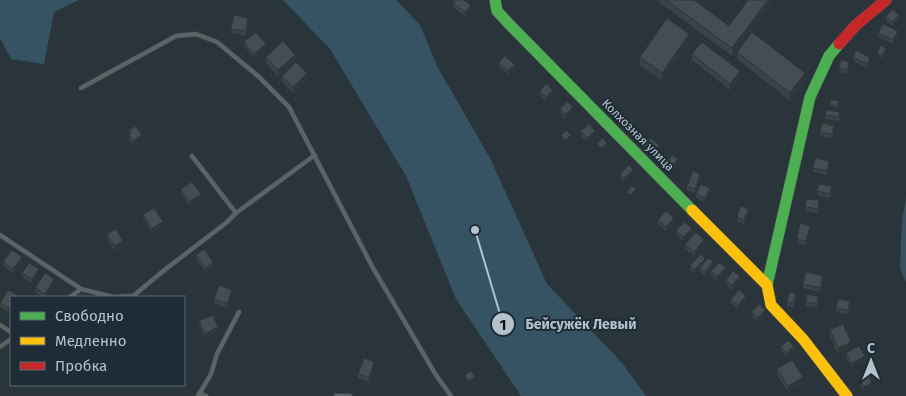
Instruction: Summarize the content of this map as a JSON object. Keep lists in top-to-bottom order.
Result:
{
  "streets": {
    "street": ["Колхозная улица"]
  },
  "places": ["Бейсужёк Левый"],
  "legend": ["Свободно", "Медленно", "Пробка"],
  "north": "top"
}
